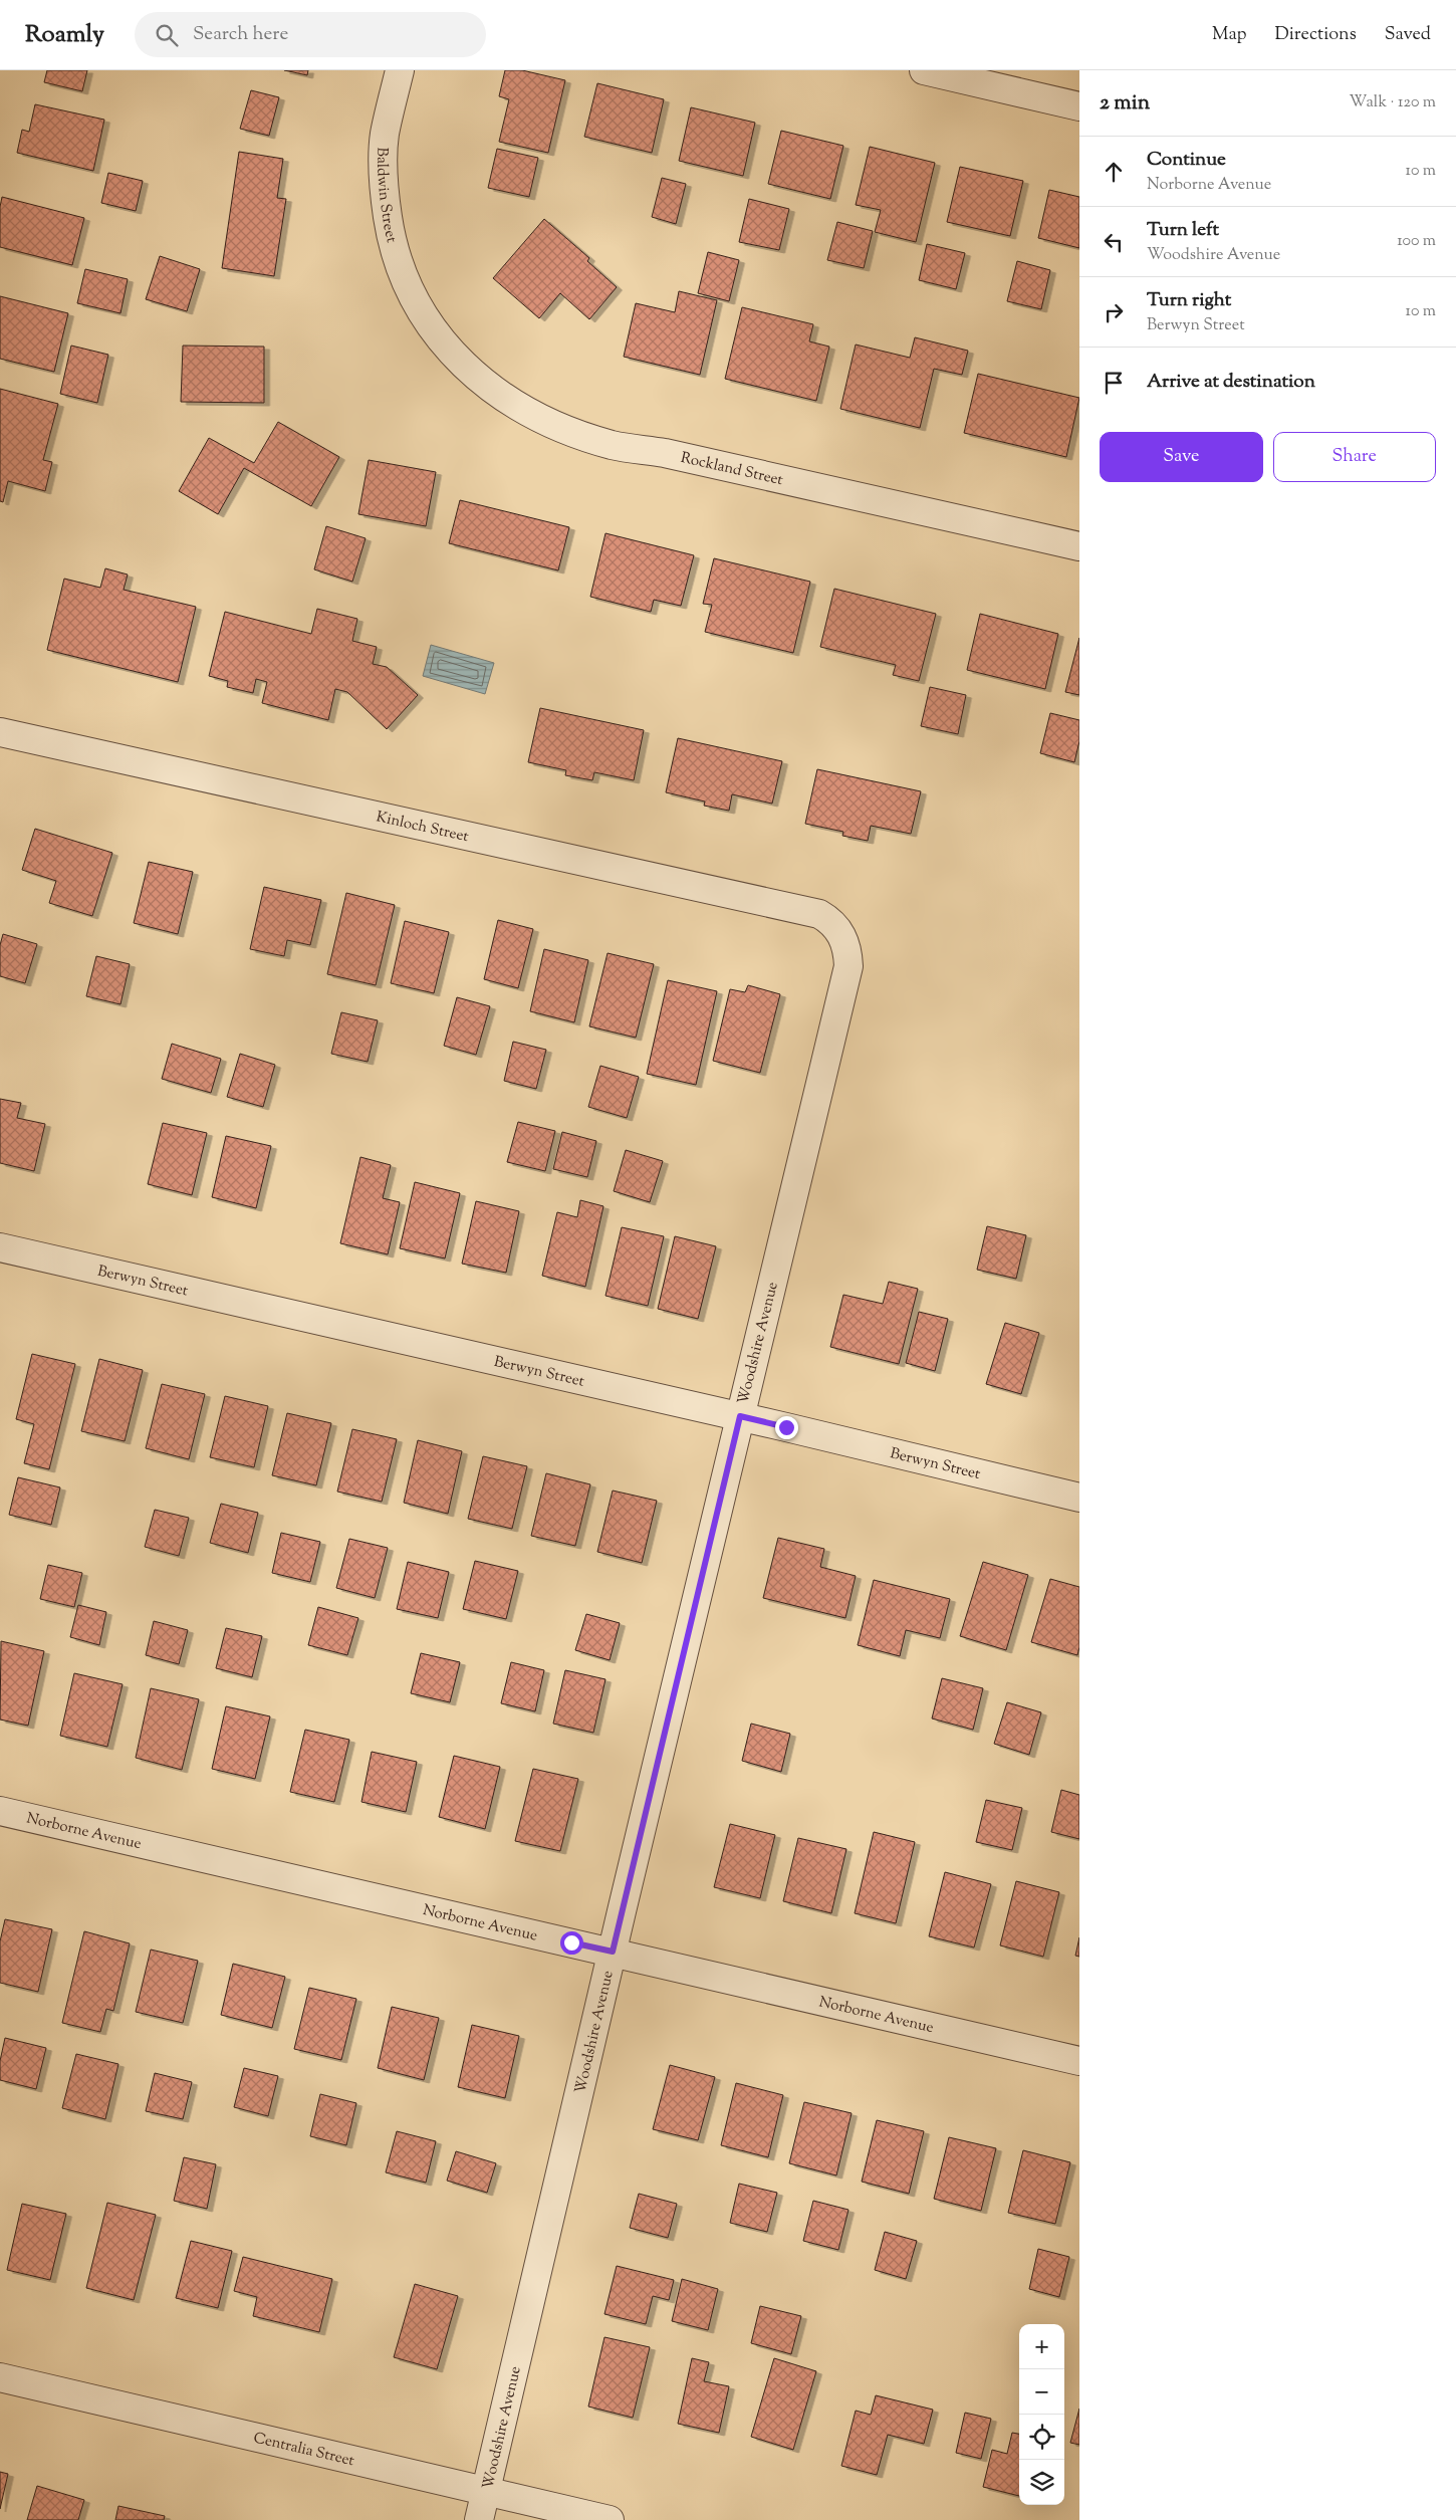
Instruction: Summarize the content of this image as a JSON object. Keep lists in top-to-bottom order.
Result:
{
  "streets": {
    "street": [
      "Baldwin Street",
      "Rockland Street",
      "Kinloch Street",
      "Berwyn Street",
      "Woodshire Avenue",
      "Norborne Avenue",
      "Centralia Street"
    ]
  },
  "crossings": [
    ["Baldwin Street", "Rockland Street"],
    ["Kinloch Street", "Woodshire Avenue"],
    ["Berwyn Street", "Woodshire Avenue"],
    ["Woodshire Avenue", "Norborne Avenue"],
    ["Woodshire Avenue", "Centralia Street"]
  ],
  "page": {
    "header": "Roamly",
    "search": "Search here",
    "nav": ["Map", "Directions", "Saved"],
    "heading": ["2 min", "Walk · 120 m"],
    "list": [
      ["Continue", "Norborne Avenue", "10 m"],
      ["Turn left", "Woodshire Avenue", "100 m"],
      ["Turn right", "Berwyn Street", "10 m"],
      "Arrive at destination"
    ],
    "buttons": ["Save", "Share"],
    "map_buttons": ["+", "−"]
  }
}
